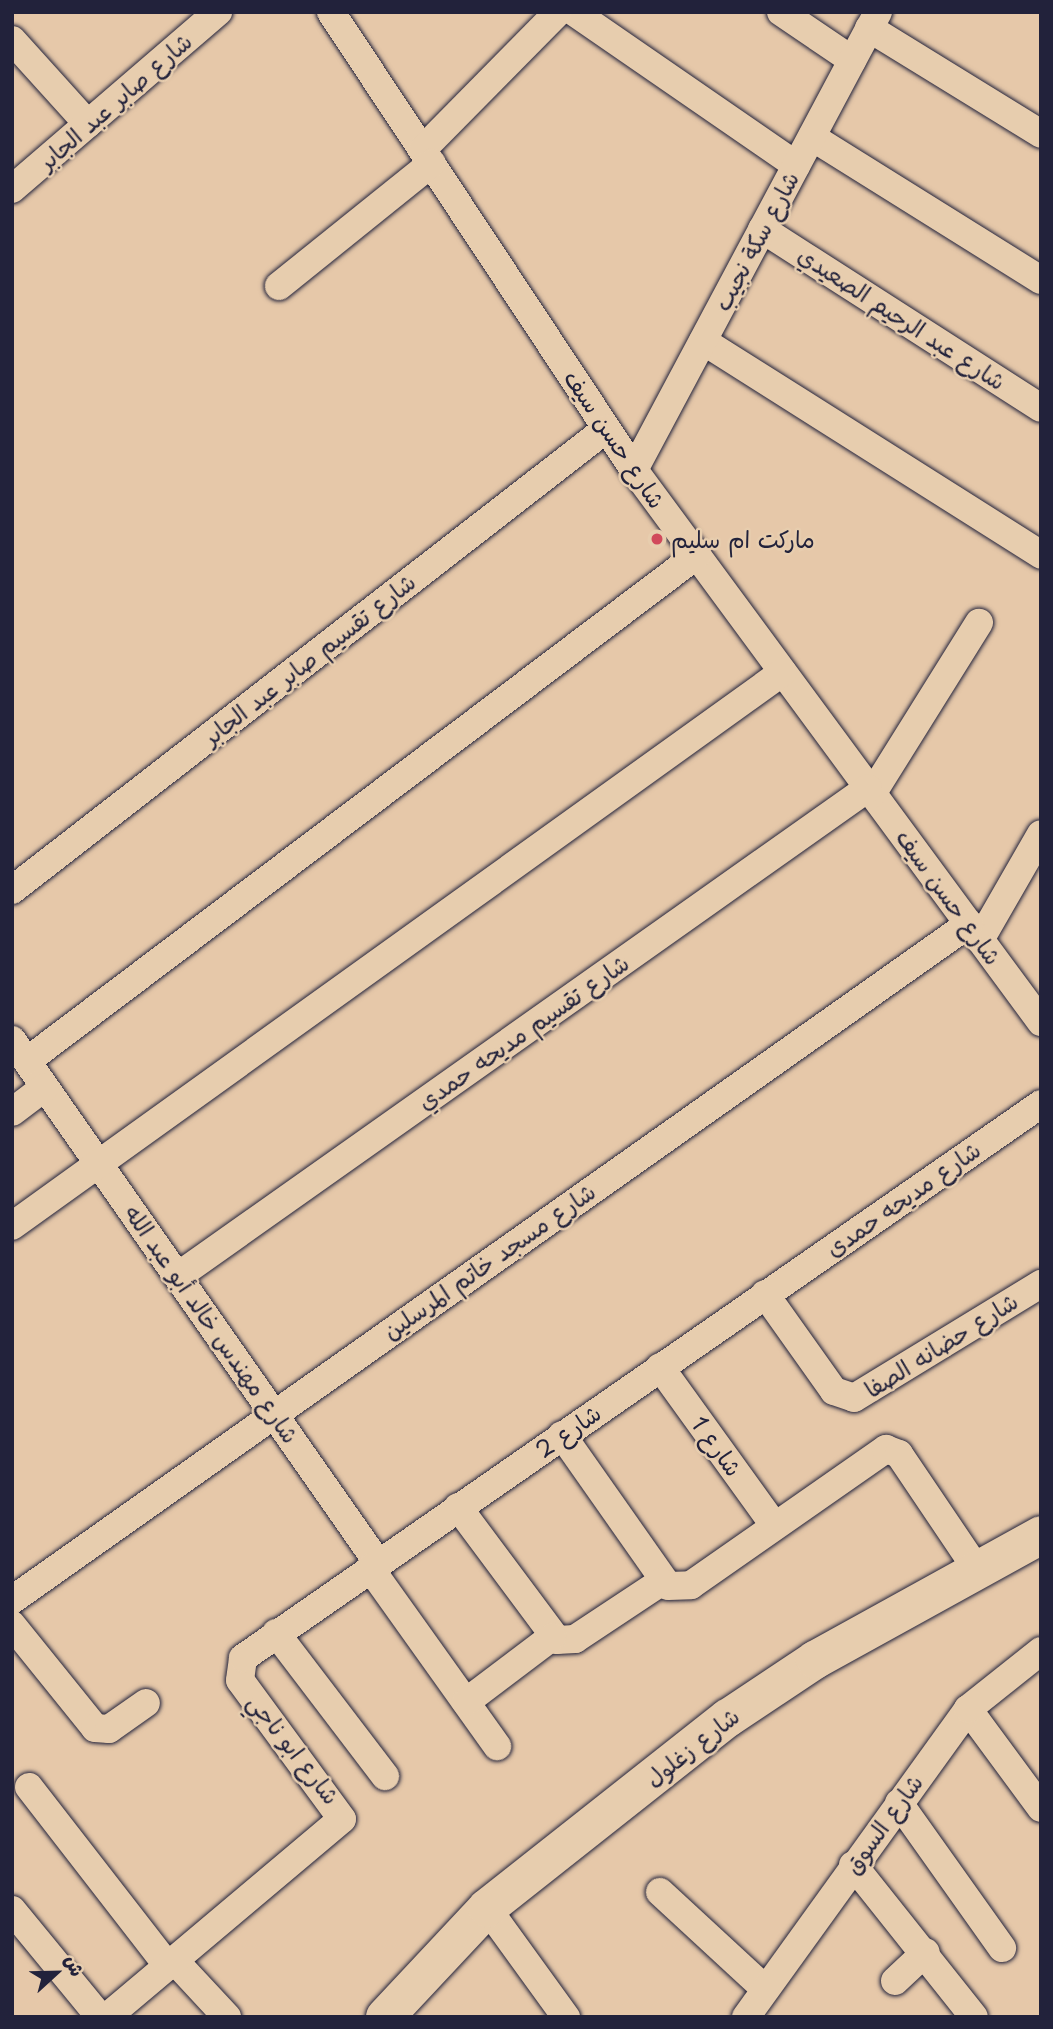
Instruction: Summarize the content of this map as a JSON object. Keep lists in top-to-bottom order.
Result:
{
  "streets": {
    "street": [
      "شارع صابر عبد الجابر",
      "شارع سكة نجيب",
      "شارع عبد الرحيم الصعيدي",
      "شارع حسن سيف",
      "شارع تقسيم صابر عبد الجابر",
      "شارع تقسيم مديحه حمدي",
      "شارع مديحه حمدى",
      "شارع مسجد خاتم المرسلين",
      "شارع مهندس خالد أبو عبد الله",
      "شارع حضانه الصفا",
      "شارع 2",
      "شارع 1",
      "شارع زغلول",
      "شارع ابو ناجي",
      "شارع السوق"
    ]
  },
  "crossings": [
    ["شارع سكة نجيب", "شارع عبد الرحيم الصعيدي"],
    ["شارع سكة نجيب", "شارع حسن سيف"],
    ["شارع حسن سيف", "شارع تقسيم صابر عبد الجابر"],
    ["شارع حسن سيف", "شارع تقسيم مديحه حمدي"],
    ["شارع حسن سيف", "شارع مسجد خاتم المرسلين"],
    ["شارع تقسيم مديحه حمدي", "شارع مهندس خالد أبو عبد الله"],
    ["شارع مديحه حمدى", "شارع حضانه الصفا"],
    ["شارع مديحه حمدى", "شارع 2"],
    ["شارع مسجد خاتم المرسلين", "شارع مهندس خالد أبو عبد الله"],
    ["شارع مهندس خالد أبو عبد الله", "شارع 2"],
    ["شارع مهندس خالد أبو عبد الله", "شارع ابو ناجي"],
    ["شارع حضانه الصفا", "شارع 2"],
    ["شارع 2", "شارع 1"],
    ["شارع 2", "شارع ابو ناجي"]
  ],
  "places": ["ماركت ام سليم"],
  "north": "right"
}
